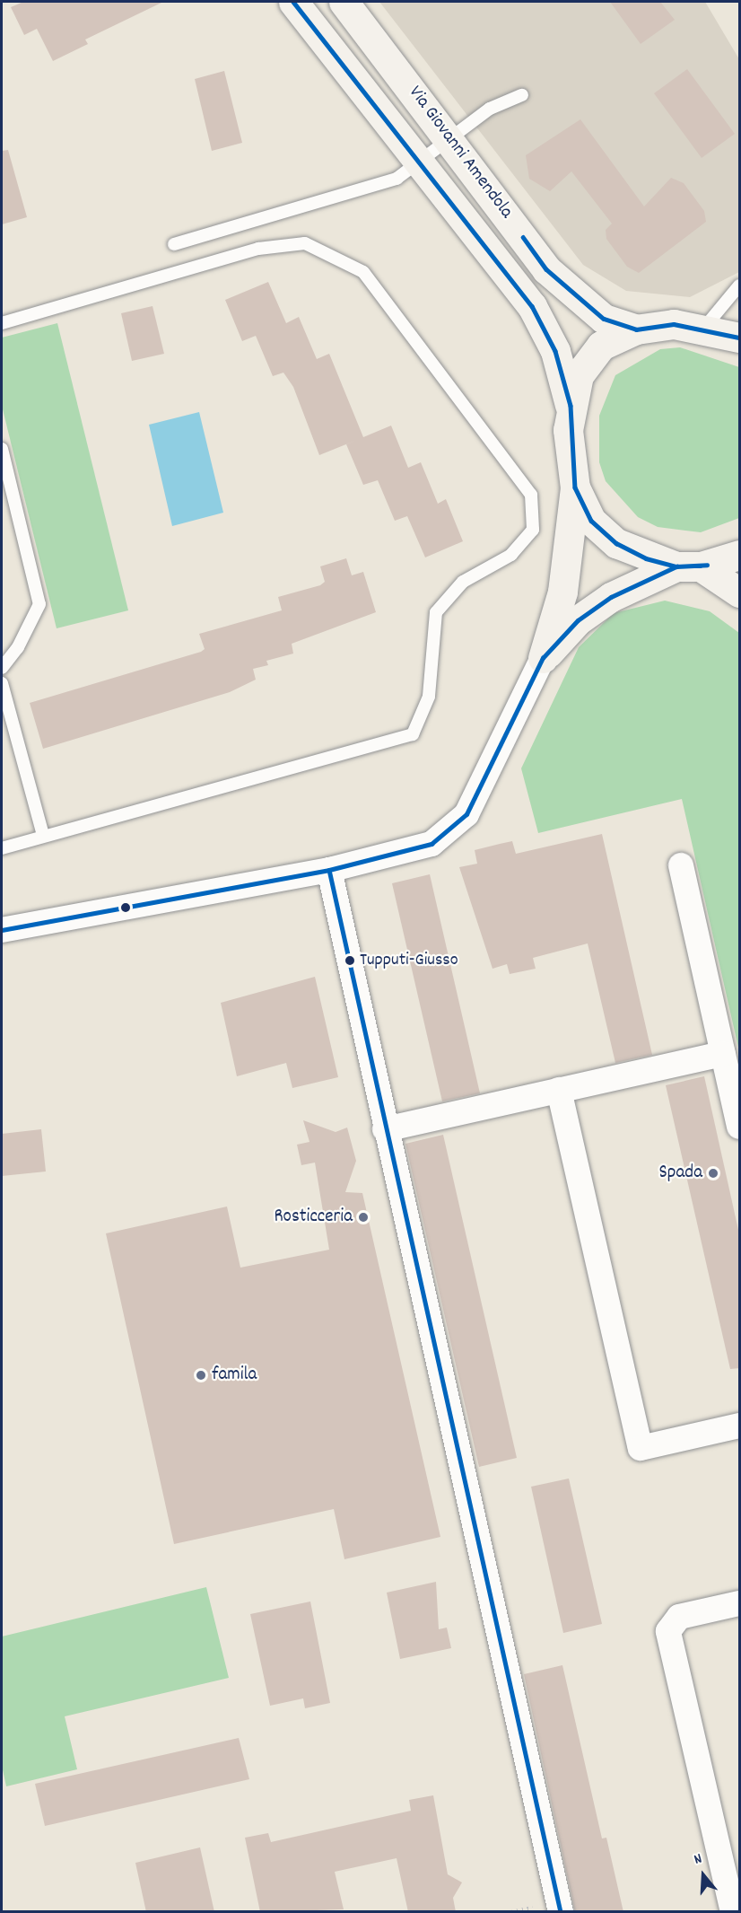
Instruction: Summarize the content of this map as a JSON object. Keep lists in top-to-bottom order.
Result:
{
  "streets": {
    "main road": ["Via Giovanni Amendola"]
  },
  "places": [
    "Tupputi-Giusso",
    "Spada",
    "Rosticceria",
    "famila"
  ],
  "north": "top"
}
